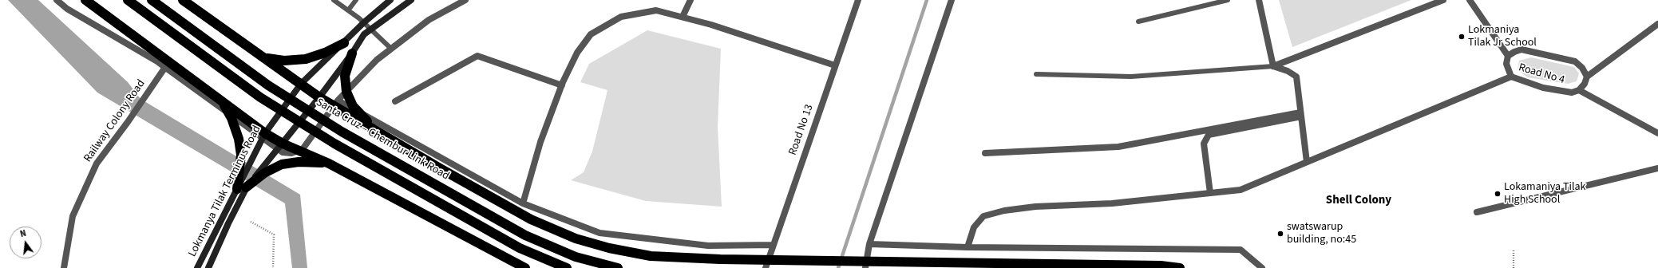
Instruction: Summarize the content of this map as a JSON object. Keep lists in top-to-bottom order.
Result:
{
  "streets": {
    "highway": ["Santa Cruz – Chembur Link Road"],
    "main road": ["Lokmanya Tilak Terminus Road"],
    "street": ["Road No 4", "Railway Colony Road", "Road No 13"]
  },
  "districts": ["Shell Colony"],
  "places": ["Lokmaniya Tilak Jr School", "Lokamaniya Tilak High School", "swatswarup building, no:45"],
  "north": "top"
}
